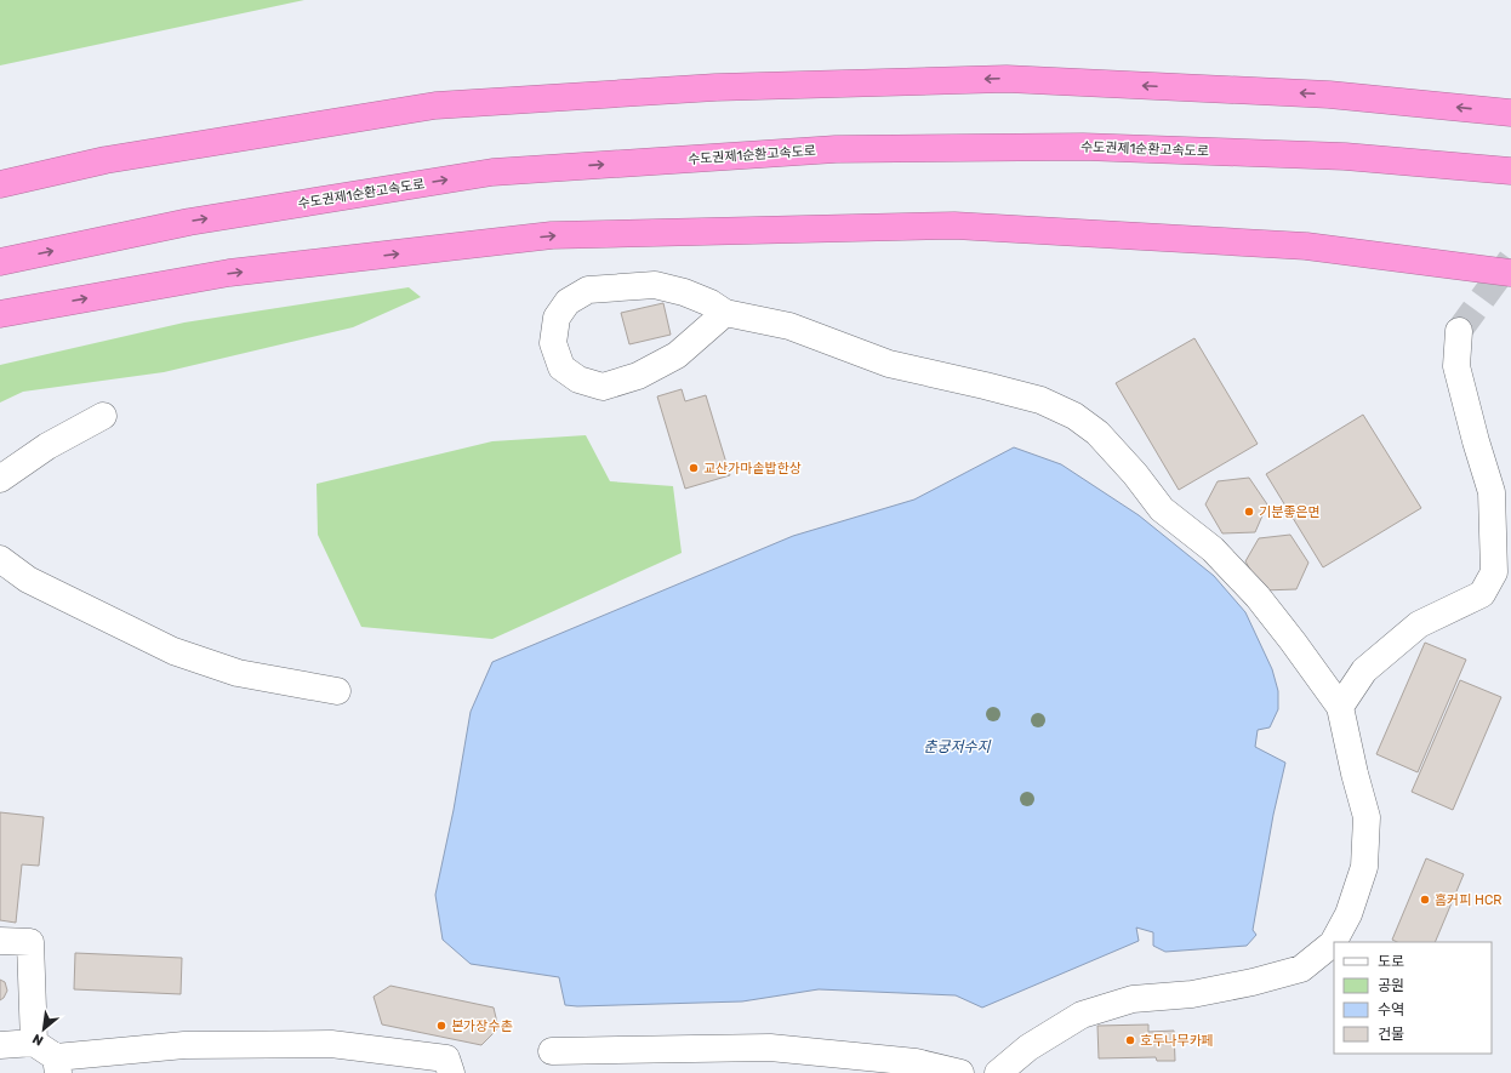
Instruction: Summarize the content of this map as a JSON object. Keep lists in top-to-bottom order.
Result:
{
  "streets": {
    "highway": ["수도권제1순환고속도로"]
  },
  "water": ["춘궁저수지"],
  "places": [
    "교산가마솥밥한상",
    "기분좋은면",
    "흠커피 HCR",
    "본가장수촌",
    "호두나무카페"
  ],
  "legend": [
    "도로",
    "공원",
    "수역",
    "건물"
  ],
  "north": "bottom left"
}
